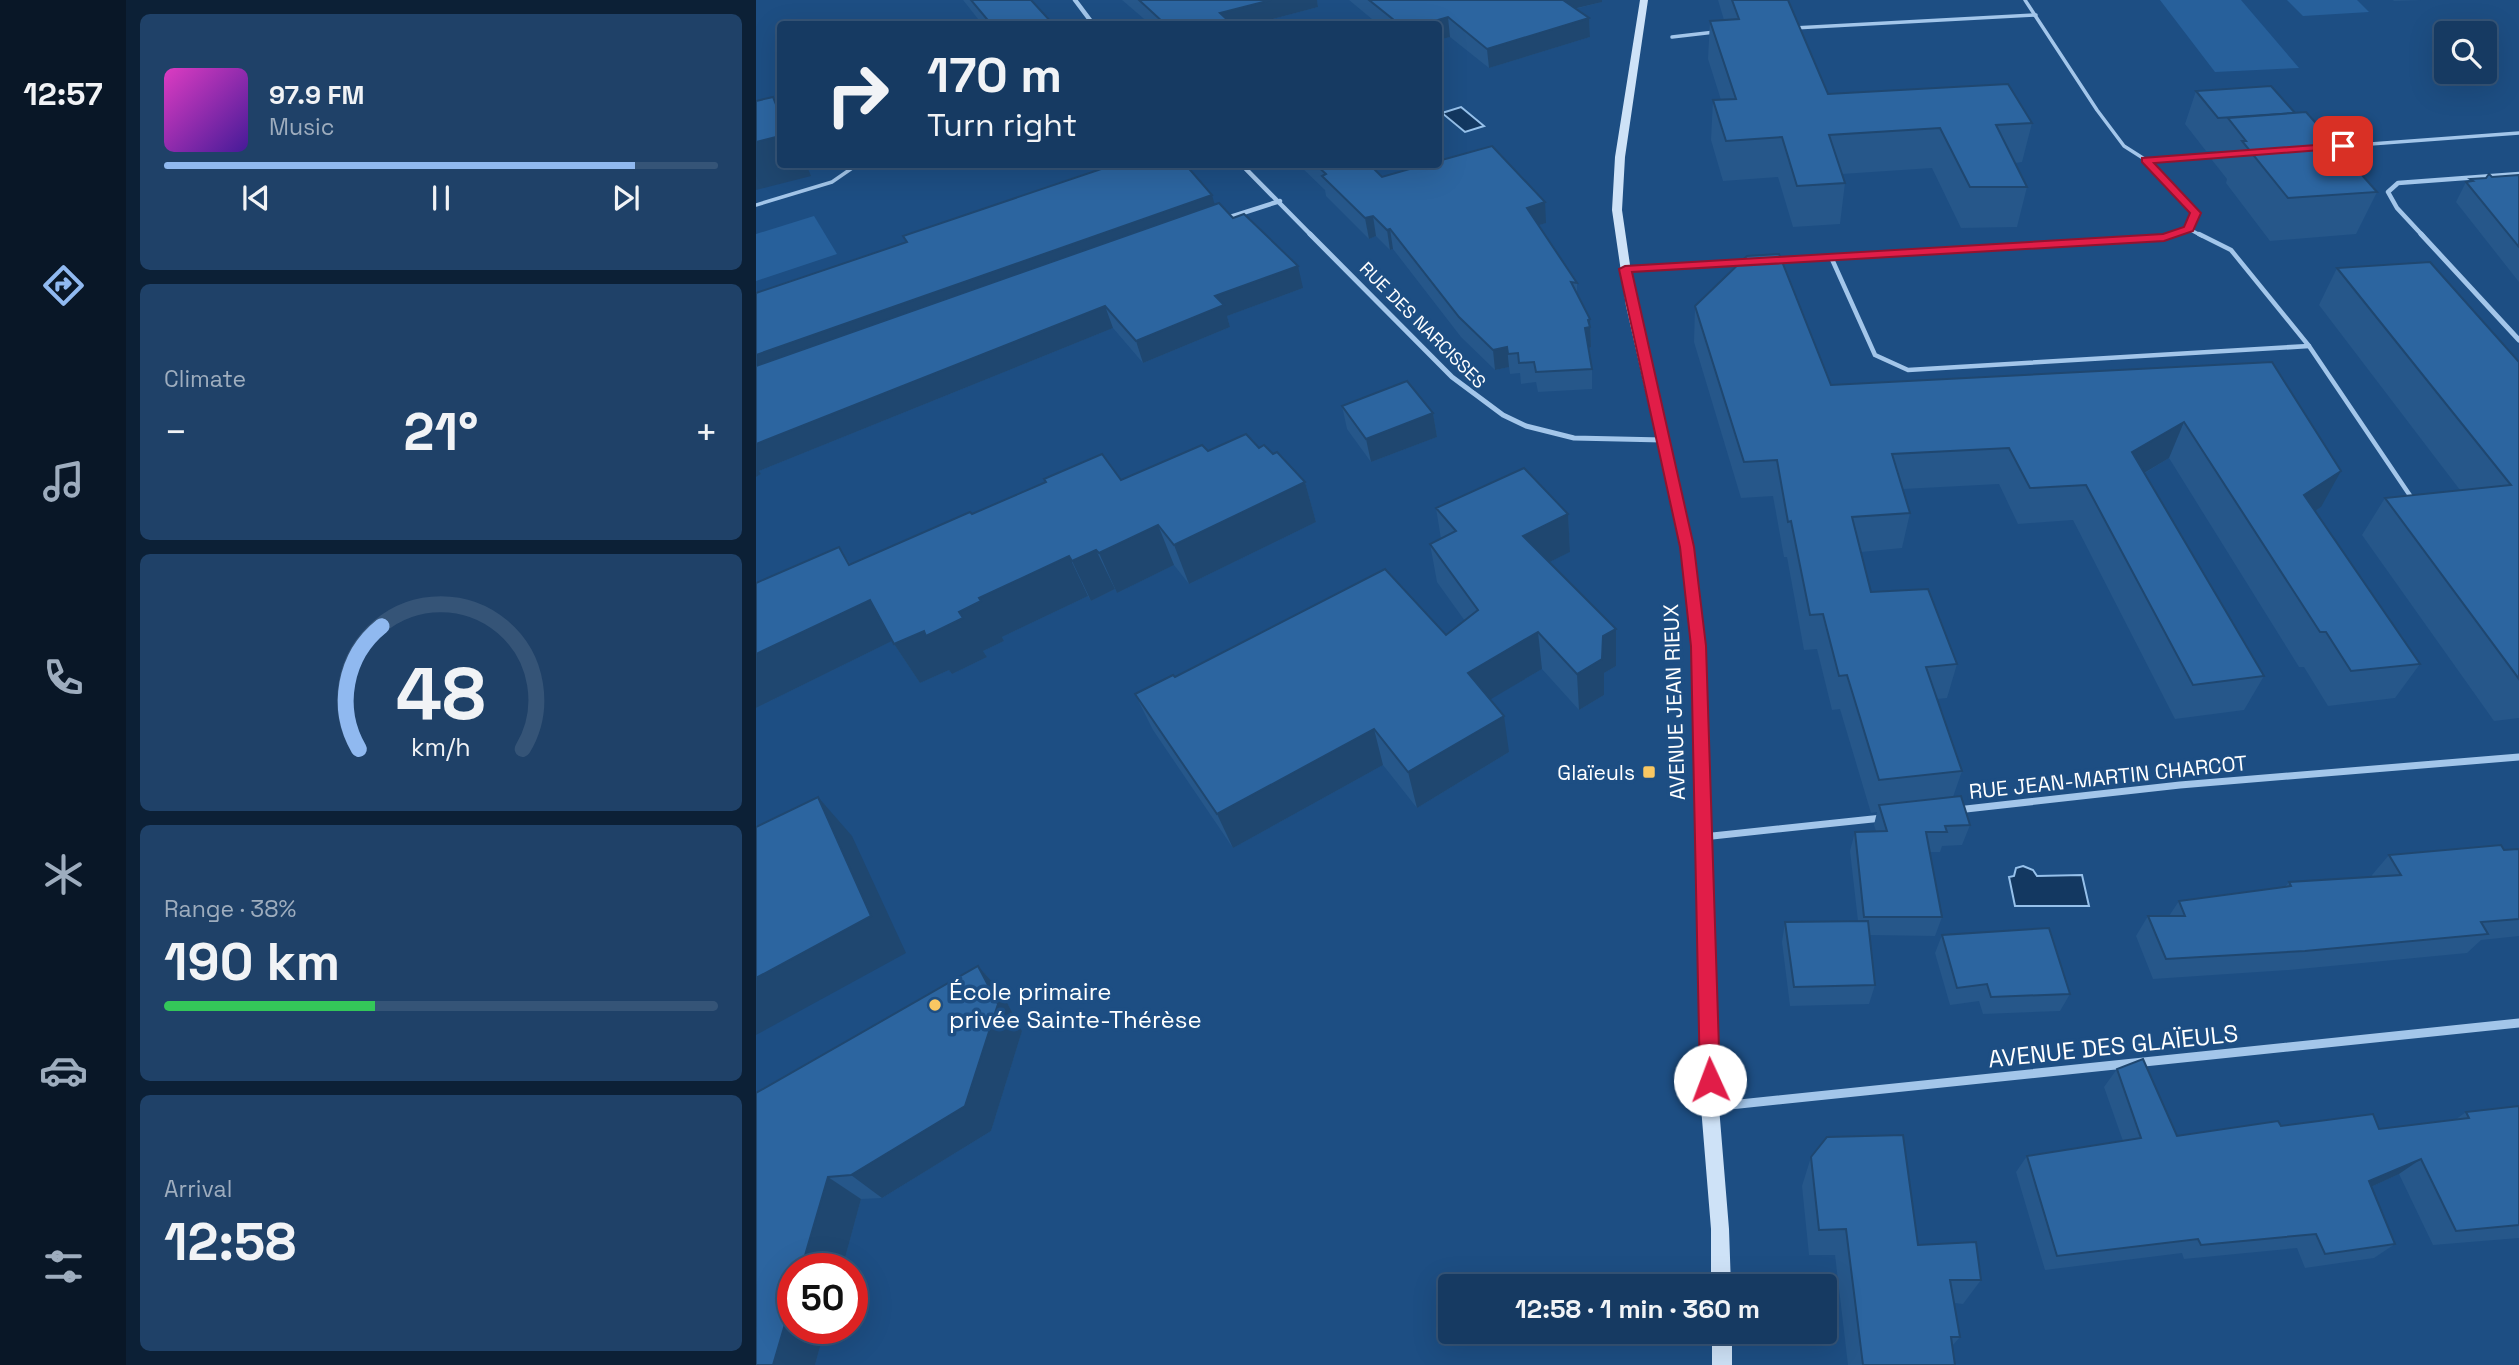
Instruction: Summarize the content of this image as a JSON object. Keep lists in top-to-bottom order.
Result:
{
  "streets": {
    "main road": ["AVENUE JEAN RIEUX"],
    "street": ["RUE DES NARCISSES", "RUE JEAN-MARTIN CHARCOT", "AVENUE DES GLAÏEULS"]
  },
  "crossings": [
    ["RUE DES NARCISSES", "AVENUE JEAN RIEUX"],
    ["AVENUE JEAN RIEUX", "AVENUE DES GLAÏEULS"]
  ],
  "places": {
    "transit": ["Glaïeuls"],
    "other": ["École primaire privée Sainte-Thérèse"]
  },
  "page": {
    "tabs": "12:57",
    "turn": ["170 m", "Turn right"],
    "song": ["97.9 FM", "Music"],
    "tile": [
      "Climate",
      ["Range · 38%", "190 km"],
      ["Arrival", "12:58"]
    ],
    "heat": ["−", "21°", "+"],
    "limit": "50",
    "trip": "12:58 · 1 min · 360 m",
    "gauge": ["48", "km/h"]
  }
}
